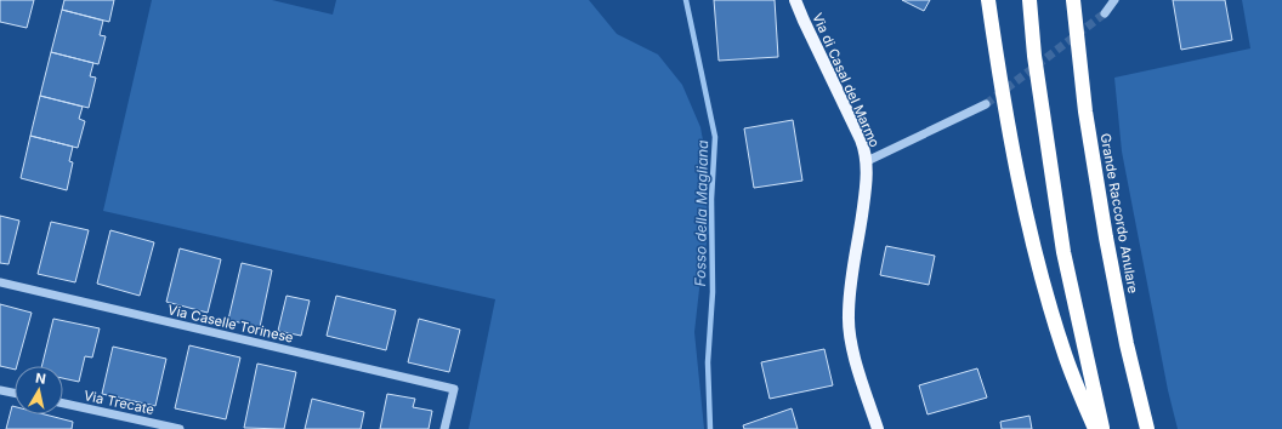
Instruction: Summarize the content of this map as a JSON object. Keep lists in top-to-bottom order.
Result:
{
  "streets": {
    "highway": ["Grande Raccordo Anulare"],
    "main road": ["Via di Casal del Marmo"],
    "street": ["Via Caselle Torinese", "Via Trecate"]
  },
  "water": ["Fosso della Magliana"],
  "north": "top"
}
